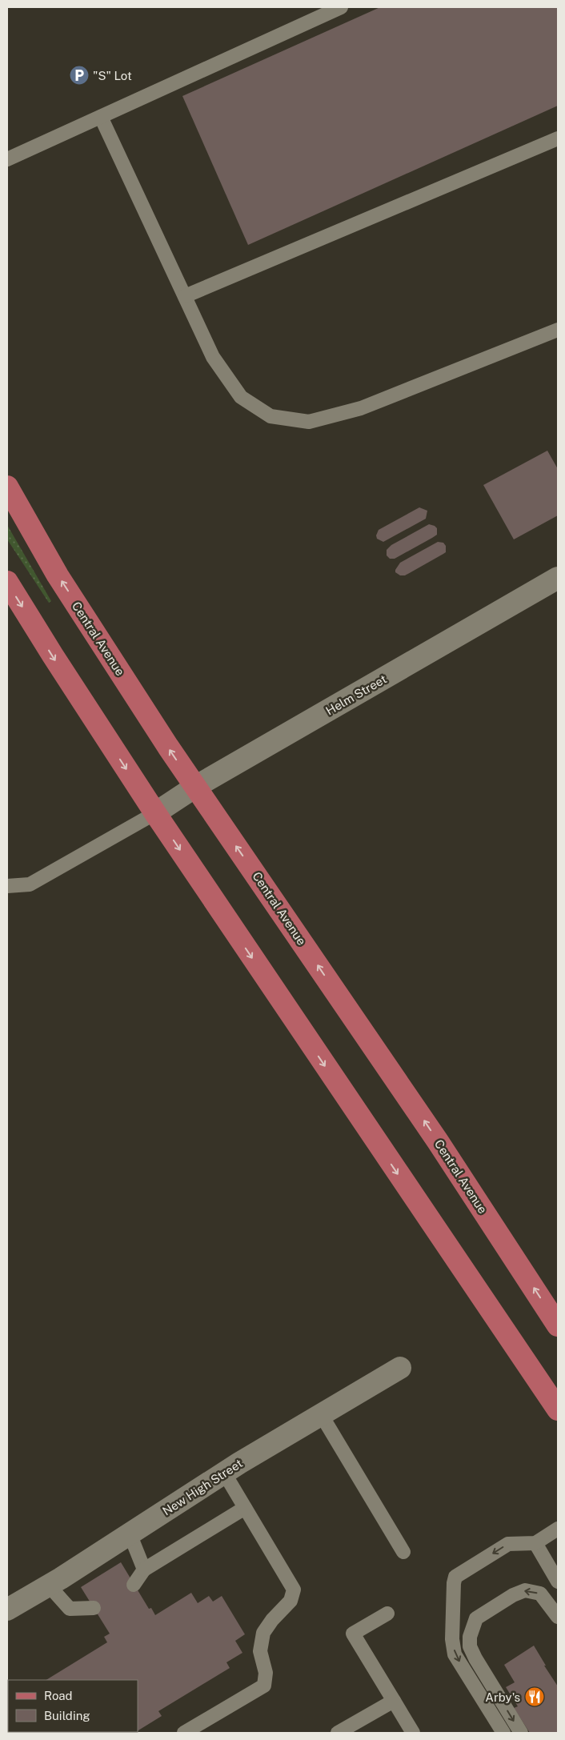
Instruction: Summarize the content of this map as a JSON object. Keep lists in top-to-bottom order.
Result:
{
  "streets": {
    "main road": ["Central Avenue"],
    "street": ["Helm Street", "New High Street"]
  },
  "crossings": [
    ["Central Avenue", "Helm Street"]
  ],
  "places": {
    "parking": ["\"S\" Lot"],
    "restaurant": ["Arby's"]
  },
  "legend": ["Road", "Building"]
}
